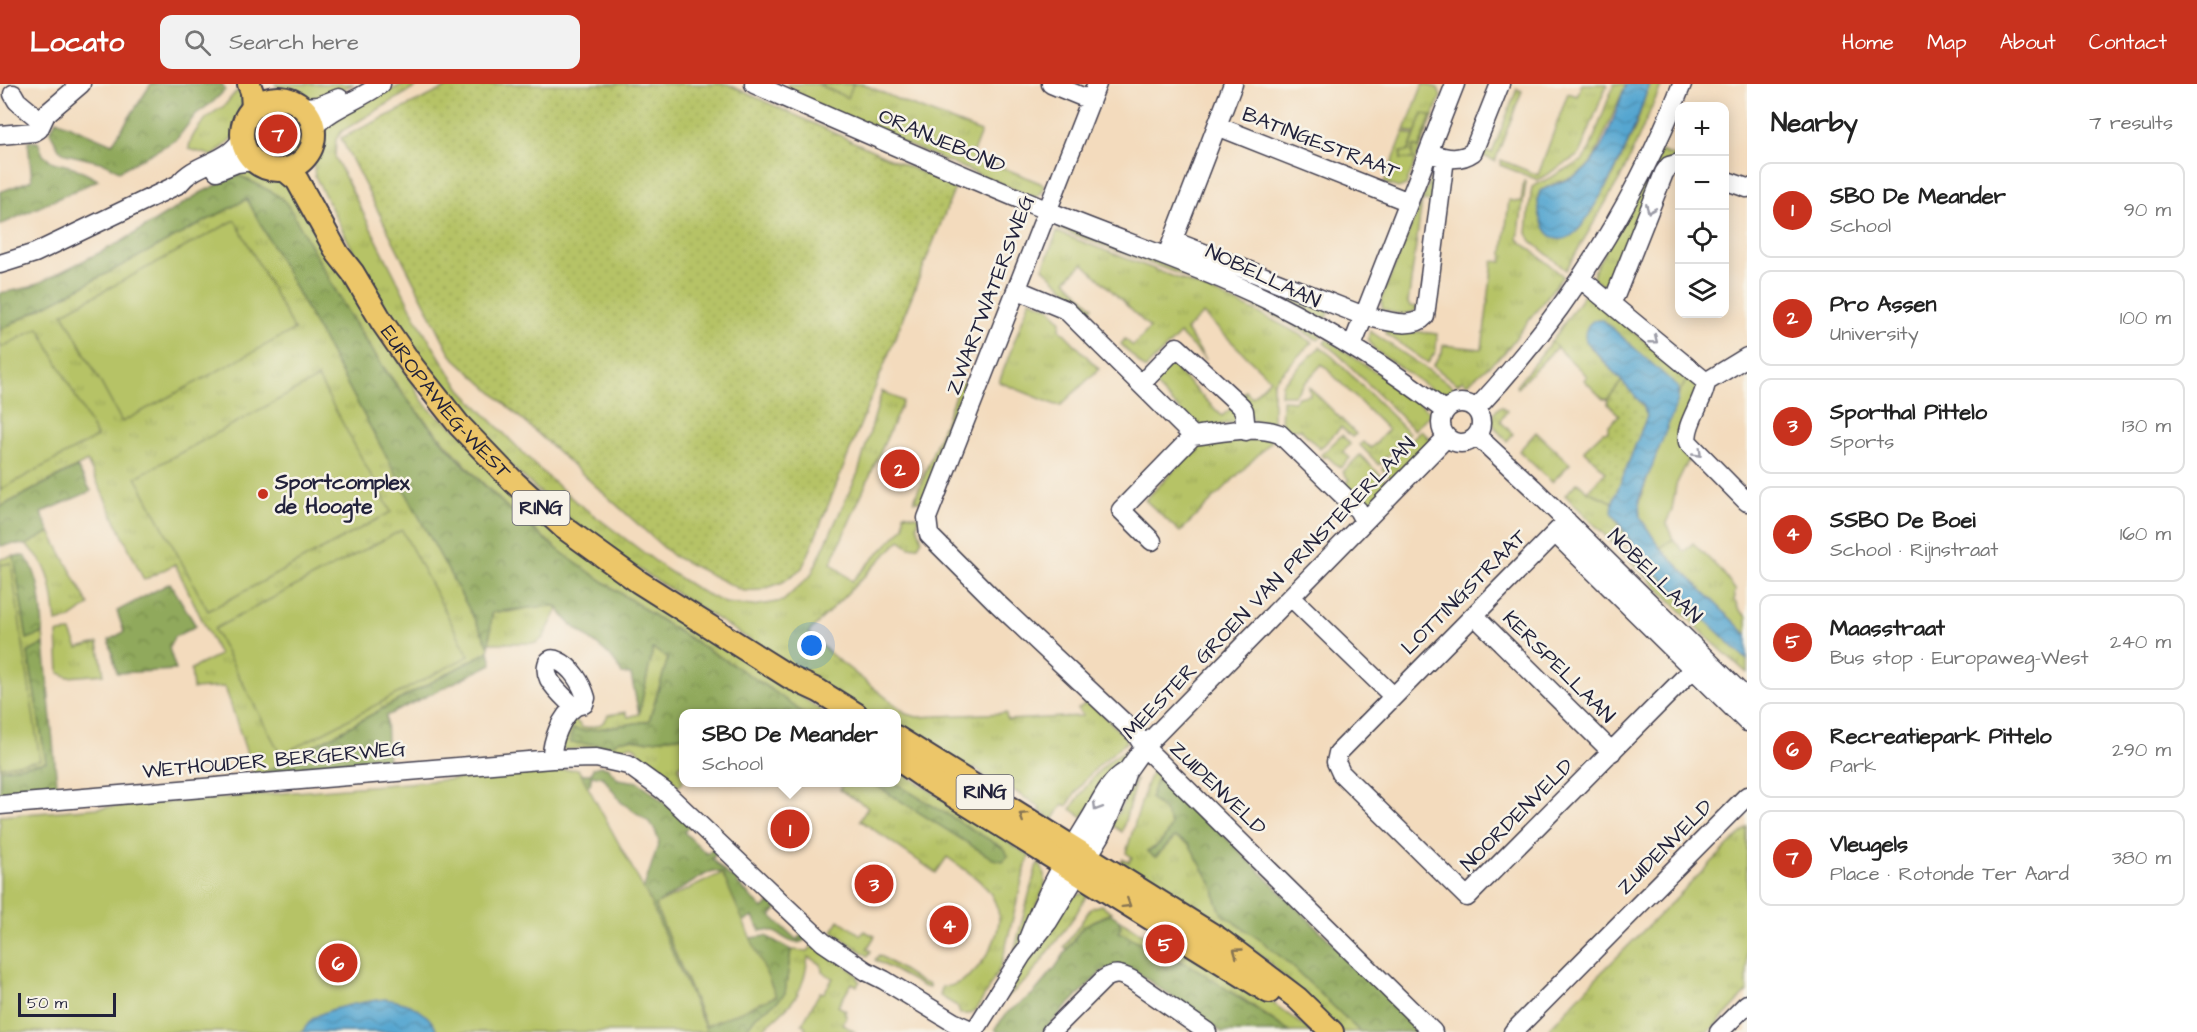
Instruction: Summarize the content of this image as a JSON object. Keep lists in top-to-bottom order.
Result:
{
  "streets": {
    "main road": ["EUROPAWEG-WEST", "RING"],
    "street": [
      "ORANJEBOND",
      "BATINGESTRAAT",
      "NOBELLAAN",
      "ZWARTWATERSWEG",
      "MEESTER GROEN VAN PRINSTERERLAAN",
      "LOTTINGSTRAAT",
      "KERSPELLAAN",
      "WETHOUDER BERGERWEG",
      "ZUIDENVELD",
      "NOORDENVELD"
    ]
  },
  "crossings": [
    ["ORANJEBOND", "NOBELLAAN"],
    ["ORANJEBOND", "ZWARTWATERSWEG"],
    ["NOBELLAAN", "ZWARTWATERSWEG"],
    ["NOBELLAAN", "MEESTER GROEN VAN PRINSTERERLAAN"],
    ["NOBELLAAN", "LOTTINGSTRAAT"],
    ["NOBELLAAN", "NOORDENVELD"],
    ["ZWARTWATERSWEG", "ZUIDENVELD"],
    ["RING", "MEESTER GROEN VAN PRINSTERERLAAN"],
    ["MEESTER GROEN VAN PRINSTERERLAAN", "WETHOUDER BERGERWEG"],
    ["MEESTER GROEN VAN PRINSTERERLAAN", "ZUIDENVELD"],
    ["LOTTINGSTRAAT", "KERSPELLAAN"],
    ["LOTTINGSTRAAT", "NOORDENVELD"],
    ["KERSPELLAAN", "NOORDENVELD"]
  ],
  "places": ["Sportcomplex de Hoogte"],
  "scale_bar": "50 m",
  "page": {
    "header": "Locato",
    "search": "Search here",
    "nav": [
      "Home",
      "Map",
      "About",
      "Contact"
    ],
    "heading": ["Nearby", "7 results"],
    "map_buttons": ["+", "−"],
    "pins": [
      "7",
      "2",
      "1",
      "3",
      "4",
      "5",
      "6"
    ],
    "list": [
      {
        "mark": "1",
        "name": "SBO De Meander",
        "note": "School",
        "value": "90 m"
      },
      {
        "mark": "2",
        "name": "Pro Assen",
        "note": "University",
        "value": "100 m"
      },
      {
        "mark": "3",
        "name": "Sporthal Pittelo",
        "note": "Sports",
        "value": "130 m"
      },
      {
        "mark": "4",
        "name": "SSBO De Boei",
        "note": "School · Rijnstraat",
        "value": "160 m"
      },
      {
        "mark": "5",
        "name": "Maasstraat",
        "note": "Bus stop · Europaweg-West",
        "value": "240 m"
      },
      {
        "mark": "6",
        "name": "Recreatiepark Pittelo",
        "note": "Park",
        "value": "290 m"
      },
      {
        "mark": "7",
        "name": "Vleugels",
        "note": "Place · Rotonde Ter Aard",
        "value": "380 m"
      }
    ],
    "popup": ["SBO De Meander", "School"],
    "scale": "50 m"
  }
}
